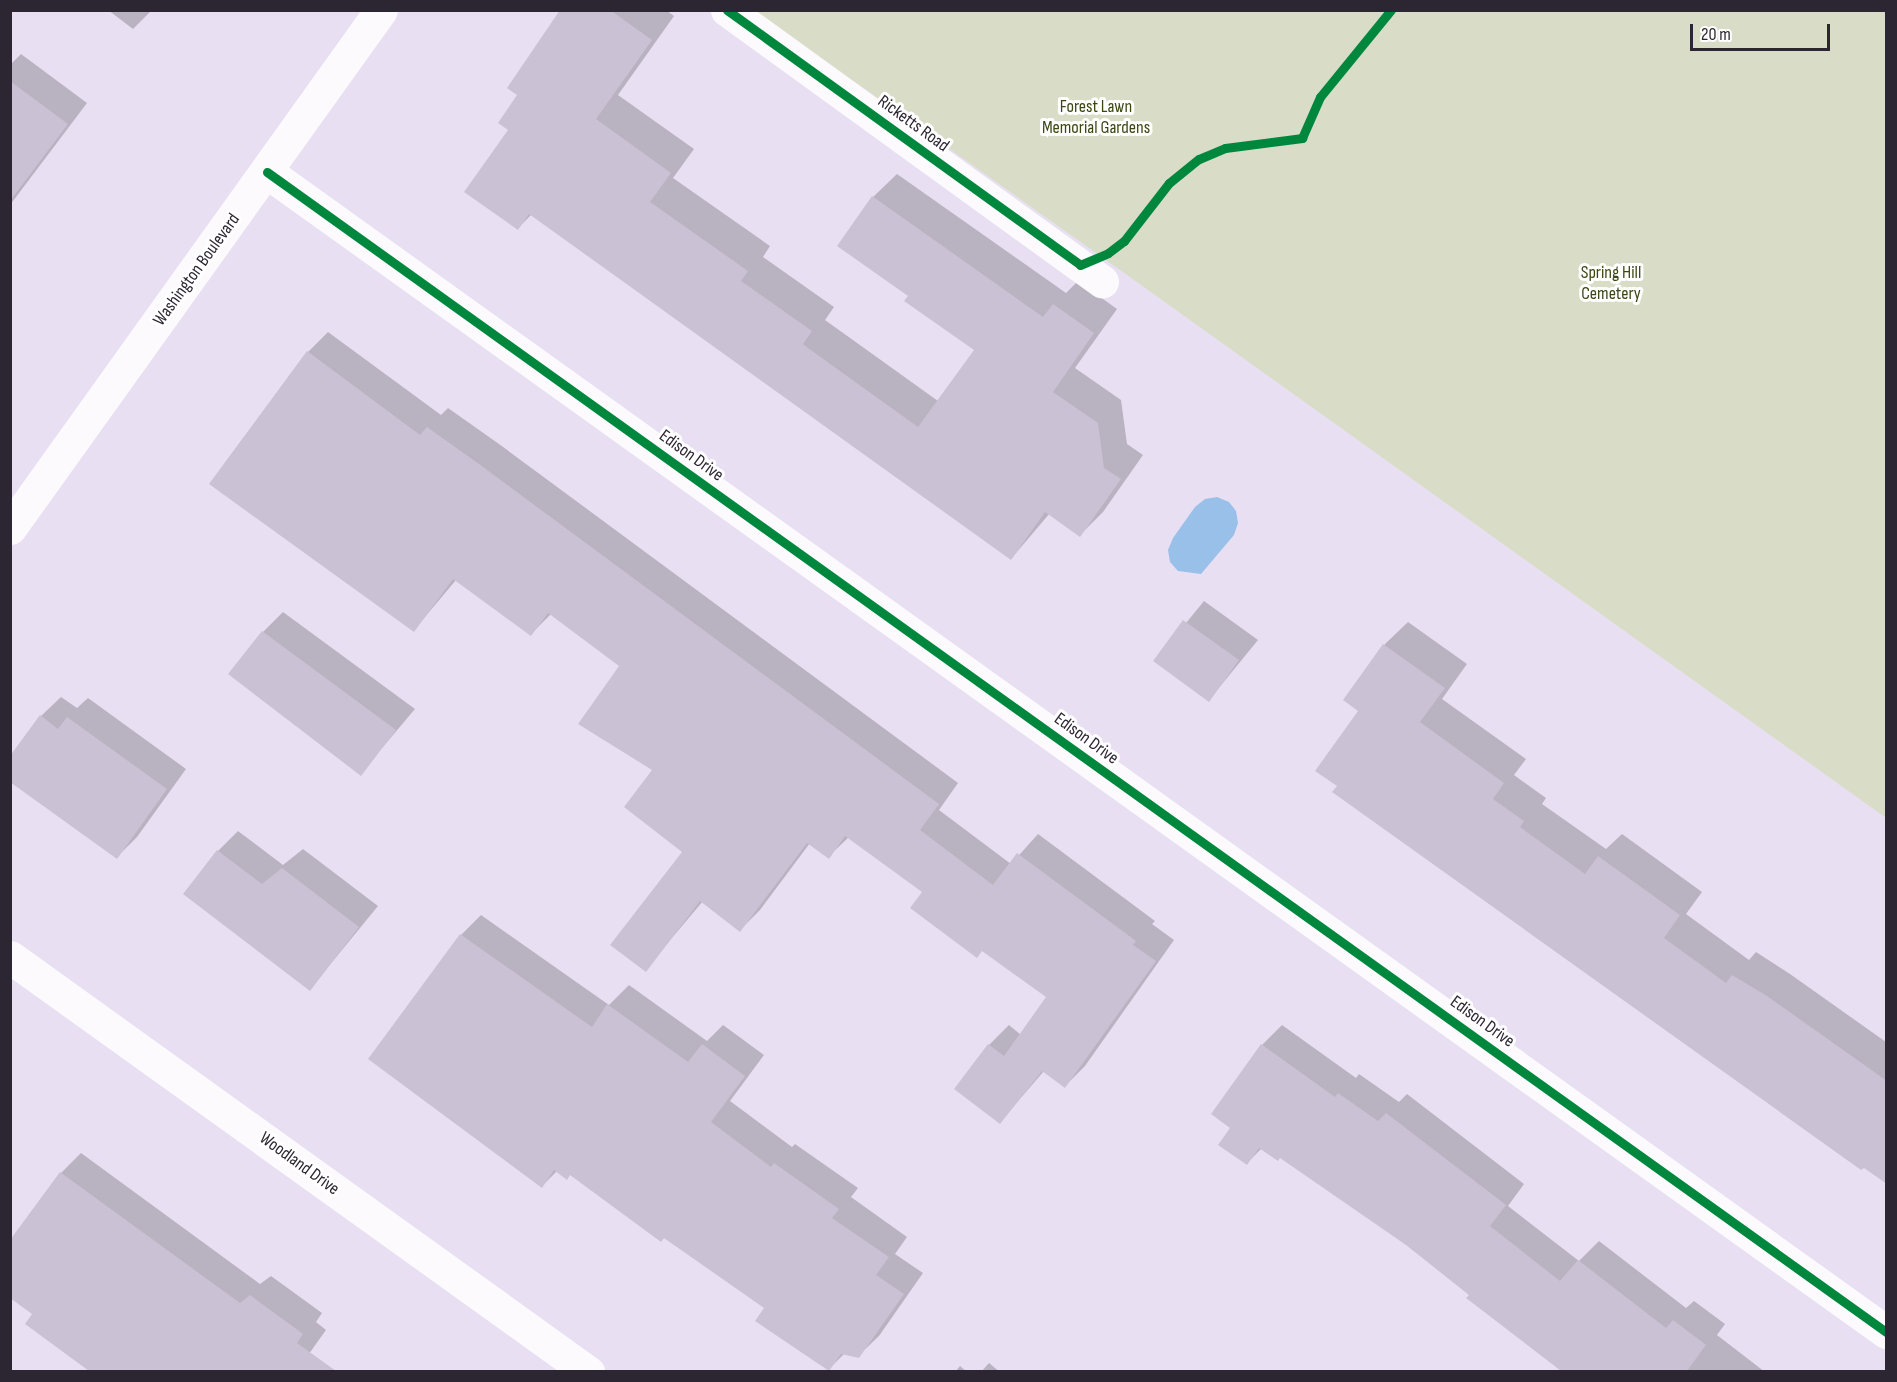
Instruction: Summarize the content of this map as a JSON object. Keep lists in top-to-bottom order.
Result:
{
  "streets": {
    "street": [
      "Ricketts Road",
      "Washington Boulevard",
      "Edison Drive",
      "Woodland Drive"
    ]
  },
  "crossings": [
    ["Washington Boulevard", "Edison Drive"]
  ],
  "parks": ["Forest Lawn Memorial Gardens", "Spring Hill Cemetery"],
  "scale_bar": "20 m"
}
